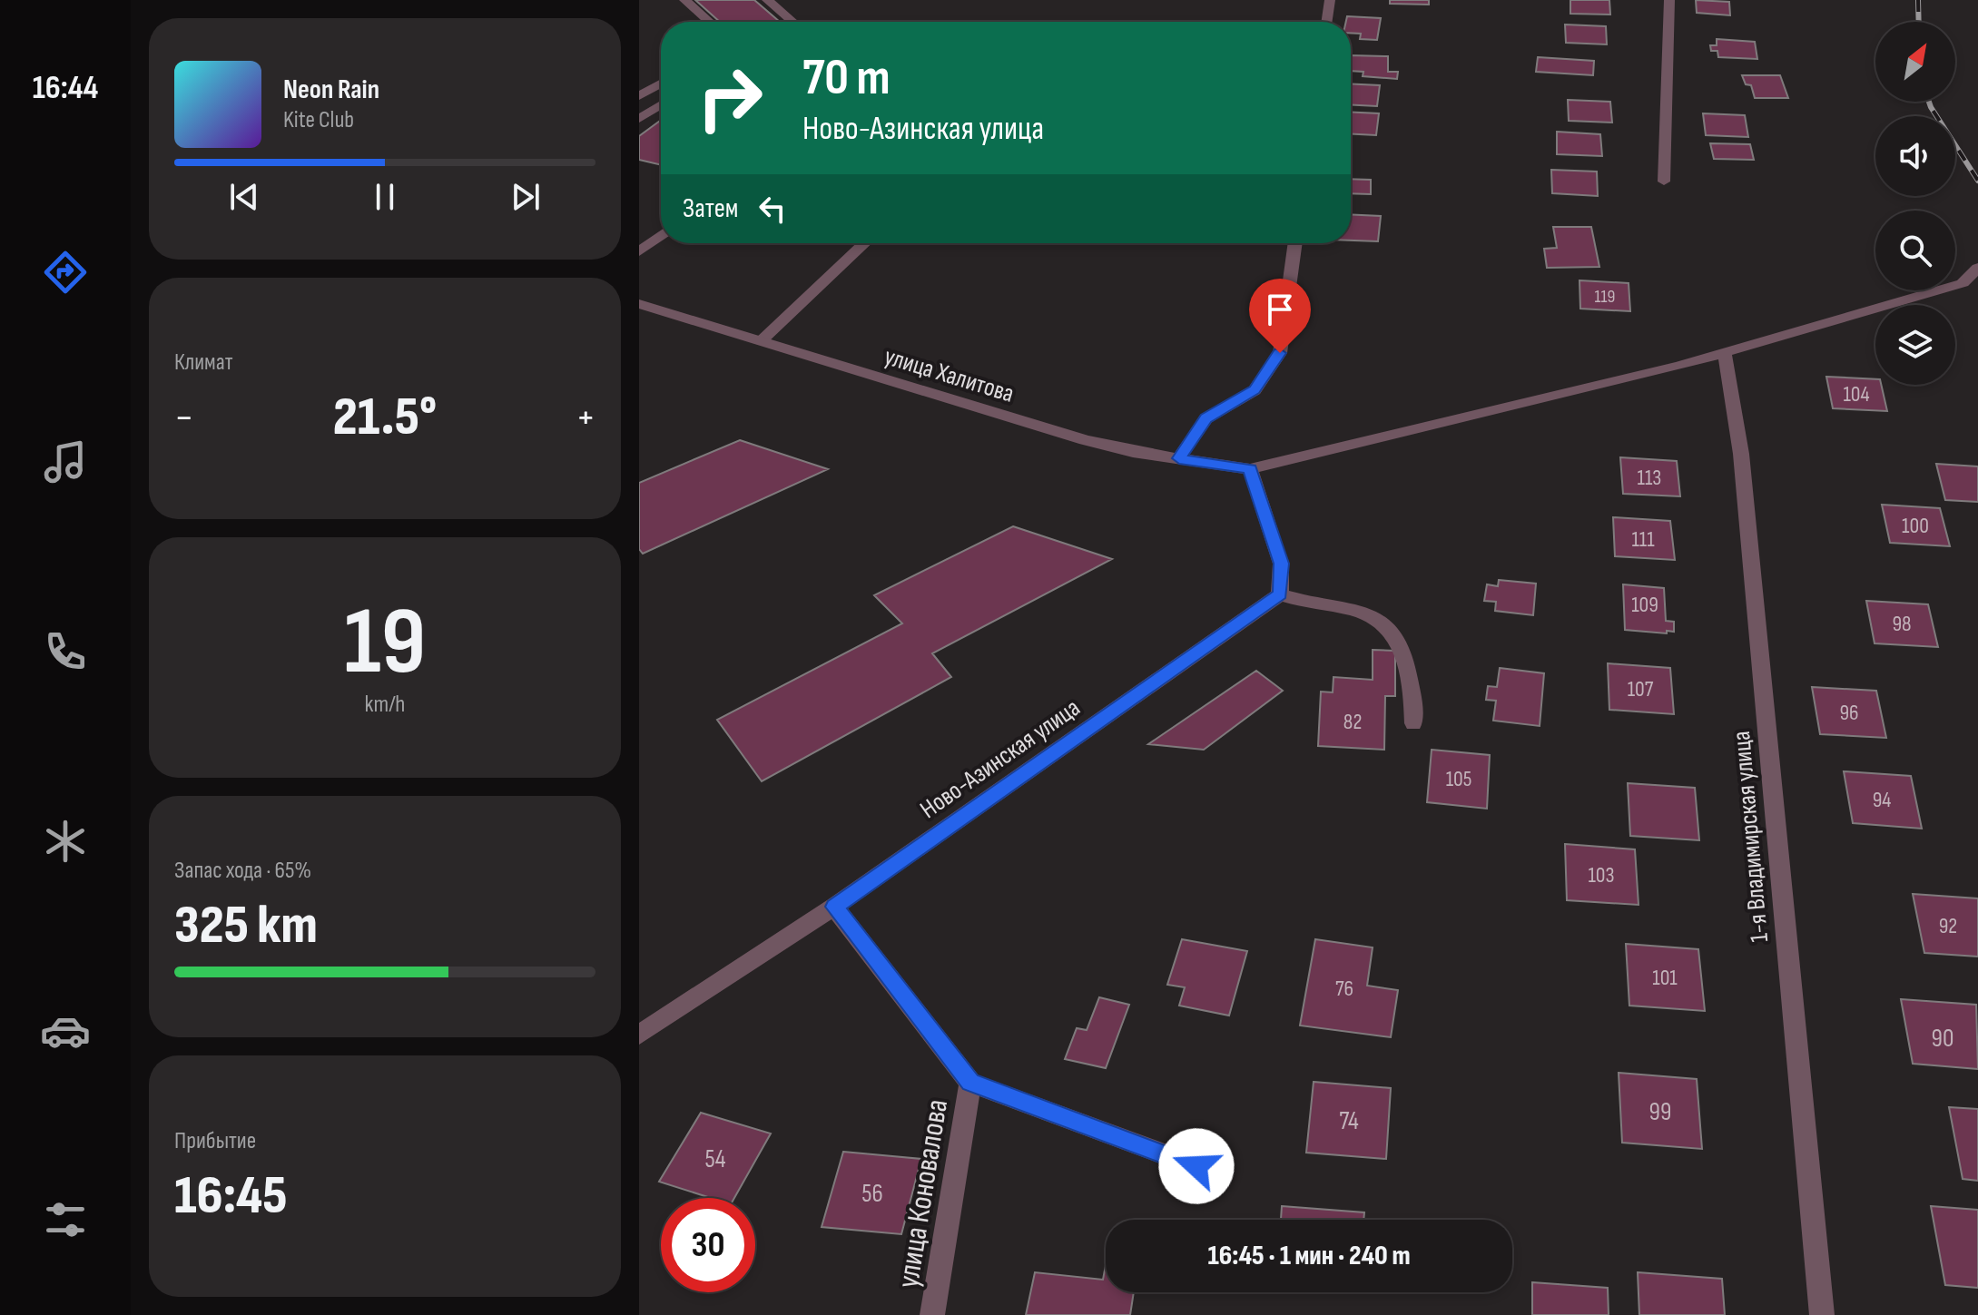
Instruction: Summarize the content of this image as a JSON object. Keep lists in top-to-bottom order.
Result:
{
  "streets": {
    "street": [
      "улица Халитова",
      "Ново-Азинская улица",
      "1-я Владимирская улица",
      "улица Коновалова"
    ]
  },
  "crossings": [
    ["Ново-Азинская улица", "улица Коновалова"]
  ],
  "house_numbers": [
    "119",
    "104",
    "113",
    "100",
    "111",
    "109",
    "98",
    "107",
    "96",
    "82",
    "105",
    "94",
    "103",
    "92",
    "101",
    "76",
    "90",
    "99",
    "74",
    "54",
    "56"
  ],
  "north": "top right",
  "page": {
    "tabs": "16:44",
    "turn": ["70 m", "Ново-Азинская улица"],
    "song": ["Neon Rain", "Kite Club"],
    "then": "Затем",
    "tile": [
      "Климат",
      ["19", "km/h"],
      ["Запас хода · 65%", "325 km"],
      ["Прибытие", "16:45"]
    ],
    "heat": ["−", "21.5°", "+"],
    "limit": "30",
    "trip": "16:45 · 1 мин · 240 m"
  }
}
